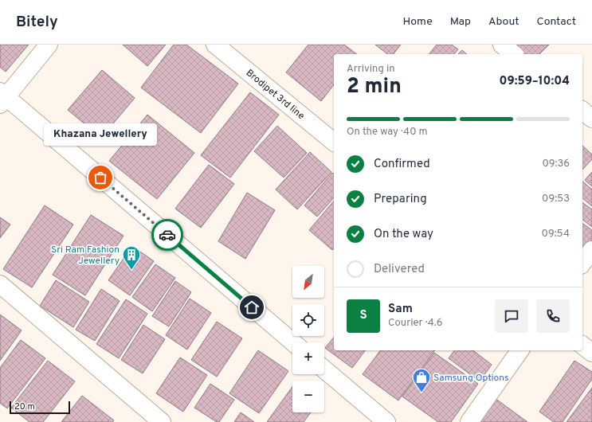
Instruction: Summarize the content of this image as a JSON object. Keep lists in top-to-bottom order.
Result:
{
  "streets": {
    "street": ["Brodipet 3rd line"]
  },
  "places": {
    "other": ["Khazana Jewellery"],
    "building": ["Sri Ram Fashion Jewellery"],
    "shop": ["Samsung Options"]
  },
  "scale_bar": "20 m",
  "north": "bottom left",
  "page": {
    "header": "Bitely",
    "nav": [
      "Home",
      "Map",
      "About",
      "Contact"
    ],
    "heading": ["2 min", "Arriving in", "09:59–10:04"],
    "panel": ["Sam", "Courier · 4.6"],
    "bar": "On the way · 40 m",
    "bubble": "Khazana Jewellery",
    "list": [
      ["Confirmed", "09:36"],
      ["Preparing", "09:53"],
      ["On the way", "09:54"],
      "Delivered"
    ],
    "map_buttons": ["+", "−"],
    "round": "S",
    "scale": "20 m"
  }
}
